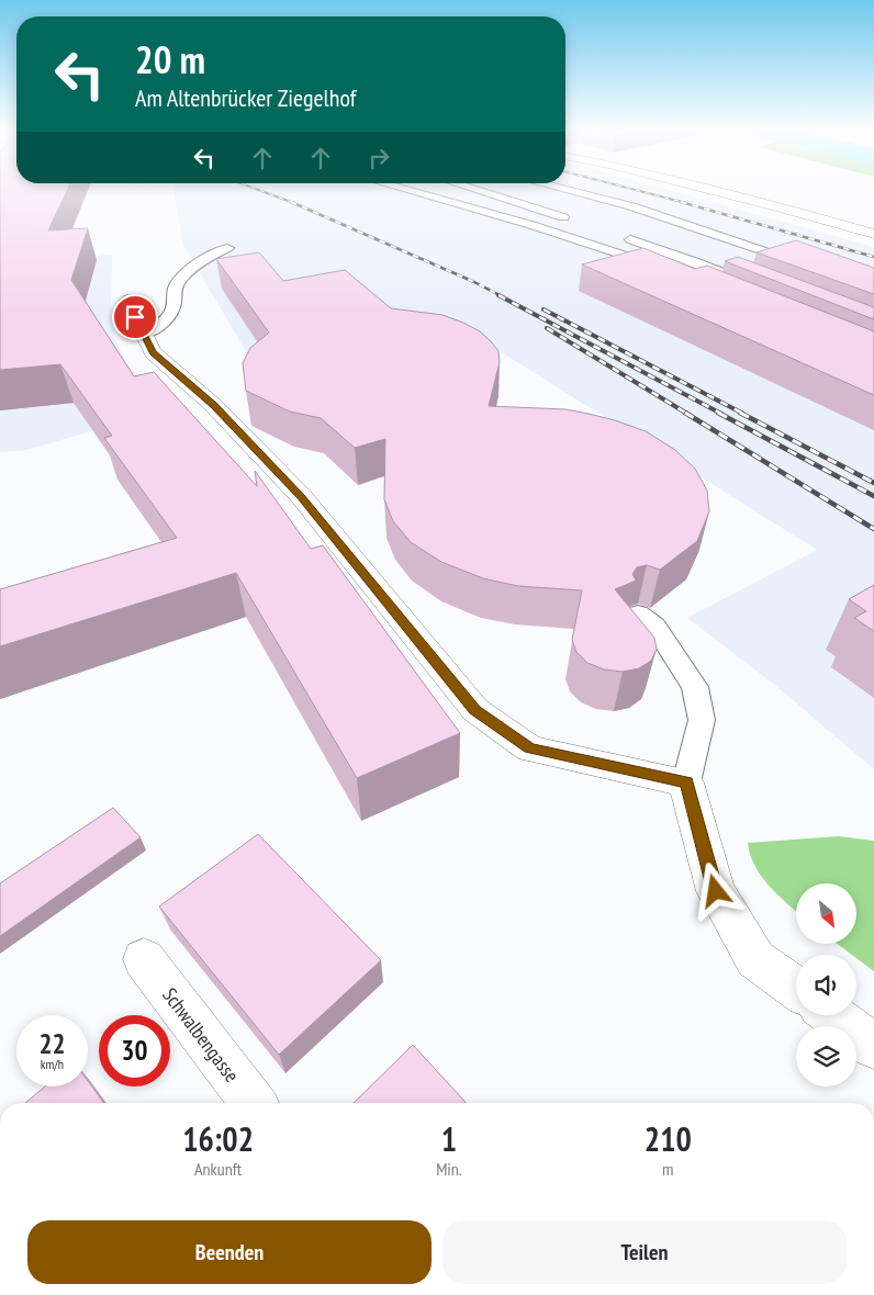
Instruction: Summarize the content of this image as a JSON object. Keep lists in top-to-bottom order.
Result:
{
  "streets": {
    "street": ["Schwalbengasse"]
  },
  "north": "bottom right",
  "page": {
    "turn": ["20 m", "Am Altenbrücker Ziegelhof"],
    "speed": "22 km/h",
    "limit": "30",
    "eta": [
      "16:02",
      "Ankunft",
      "1",
      "Min.",
      "210",
      "m"
    ],
    "buttons": ["Beenden", "Teilen"]
  }
}
